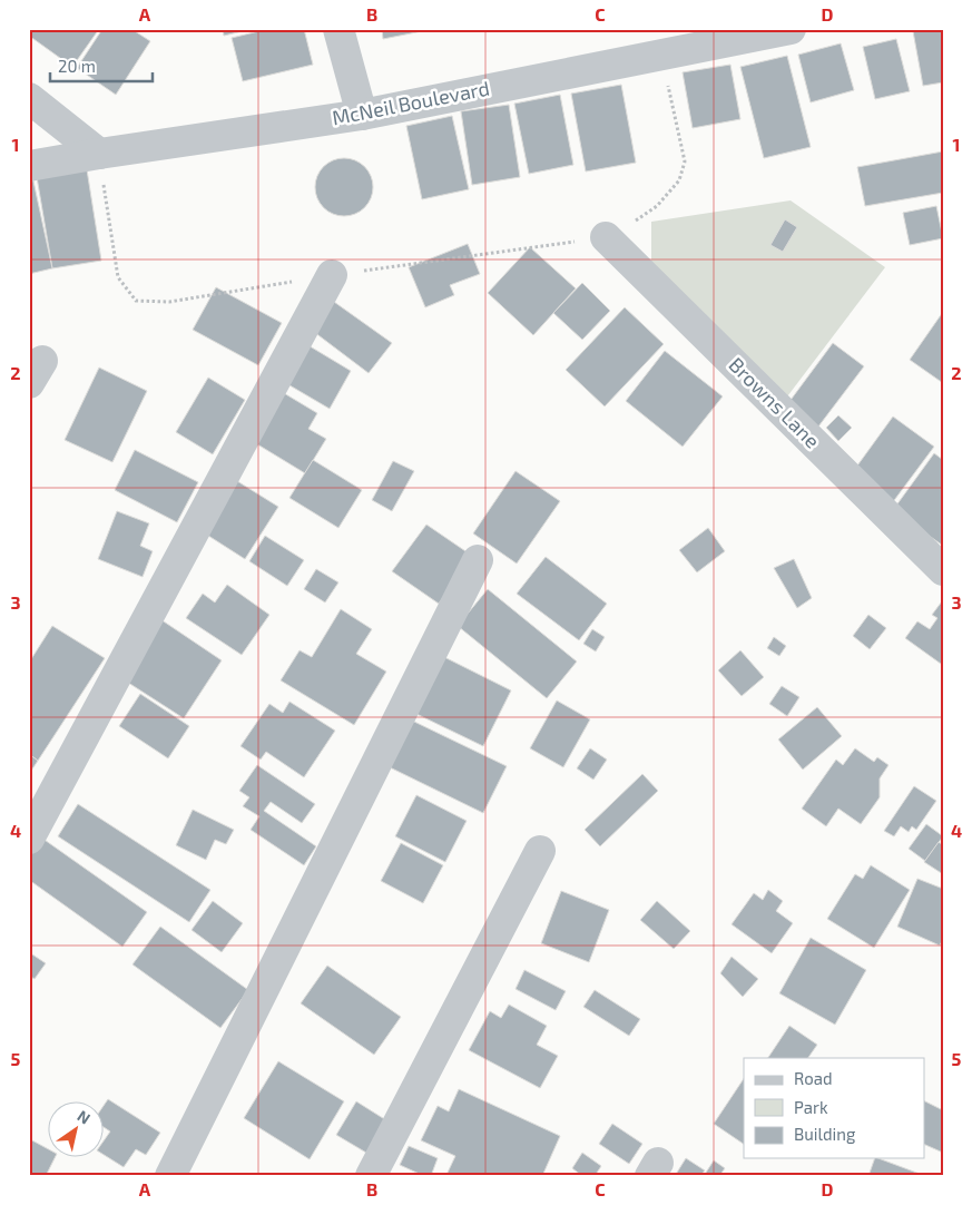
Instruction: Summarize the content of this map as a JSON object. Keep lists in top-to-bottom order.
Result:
{
  "streets": {
    "street": ["McNeil Boulevard", "Browns Lane"]
  },
  "legend": ["Road", "Park", "Building"],
  "scale_bar": "20 m",
  "north": "top right",
  "grid": {
    "columns": [
      "A",
      "B",
      "C",
      "D"
    ],
    "rows": [
      "1",
      "2",
      "3",
      "4",
      "5"
    ]
  }
}
